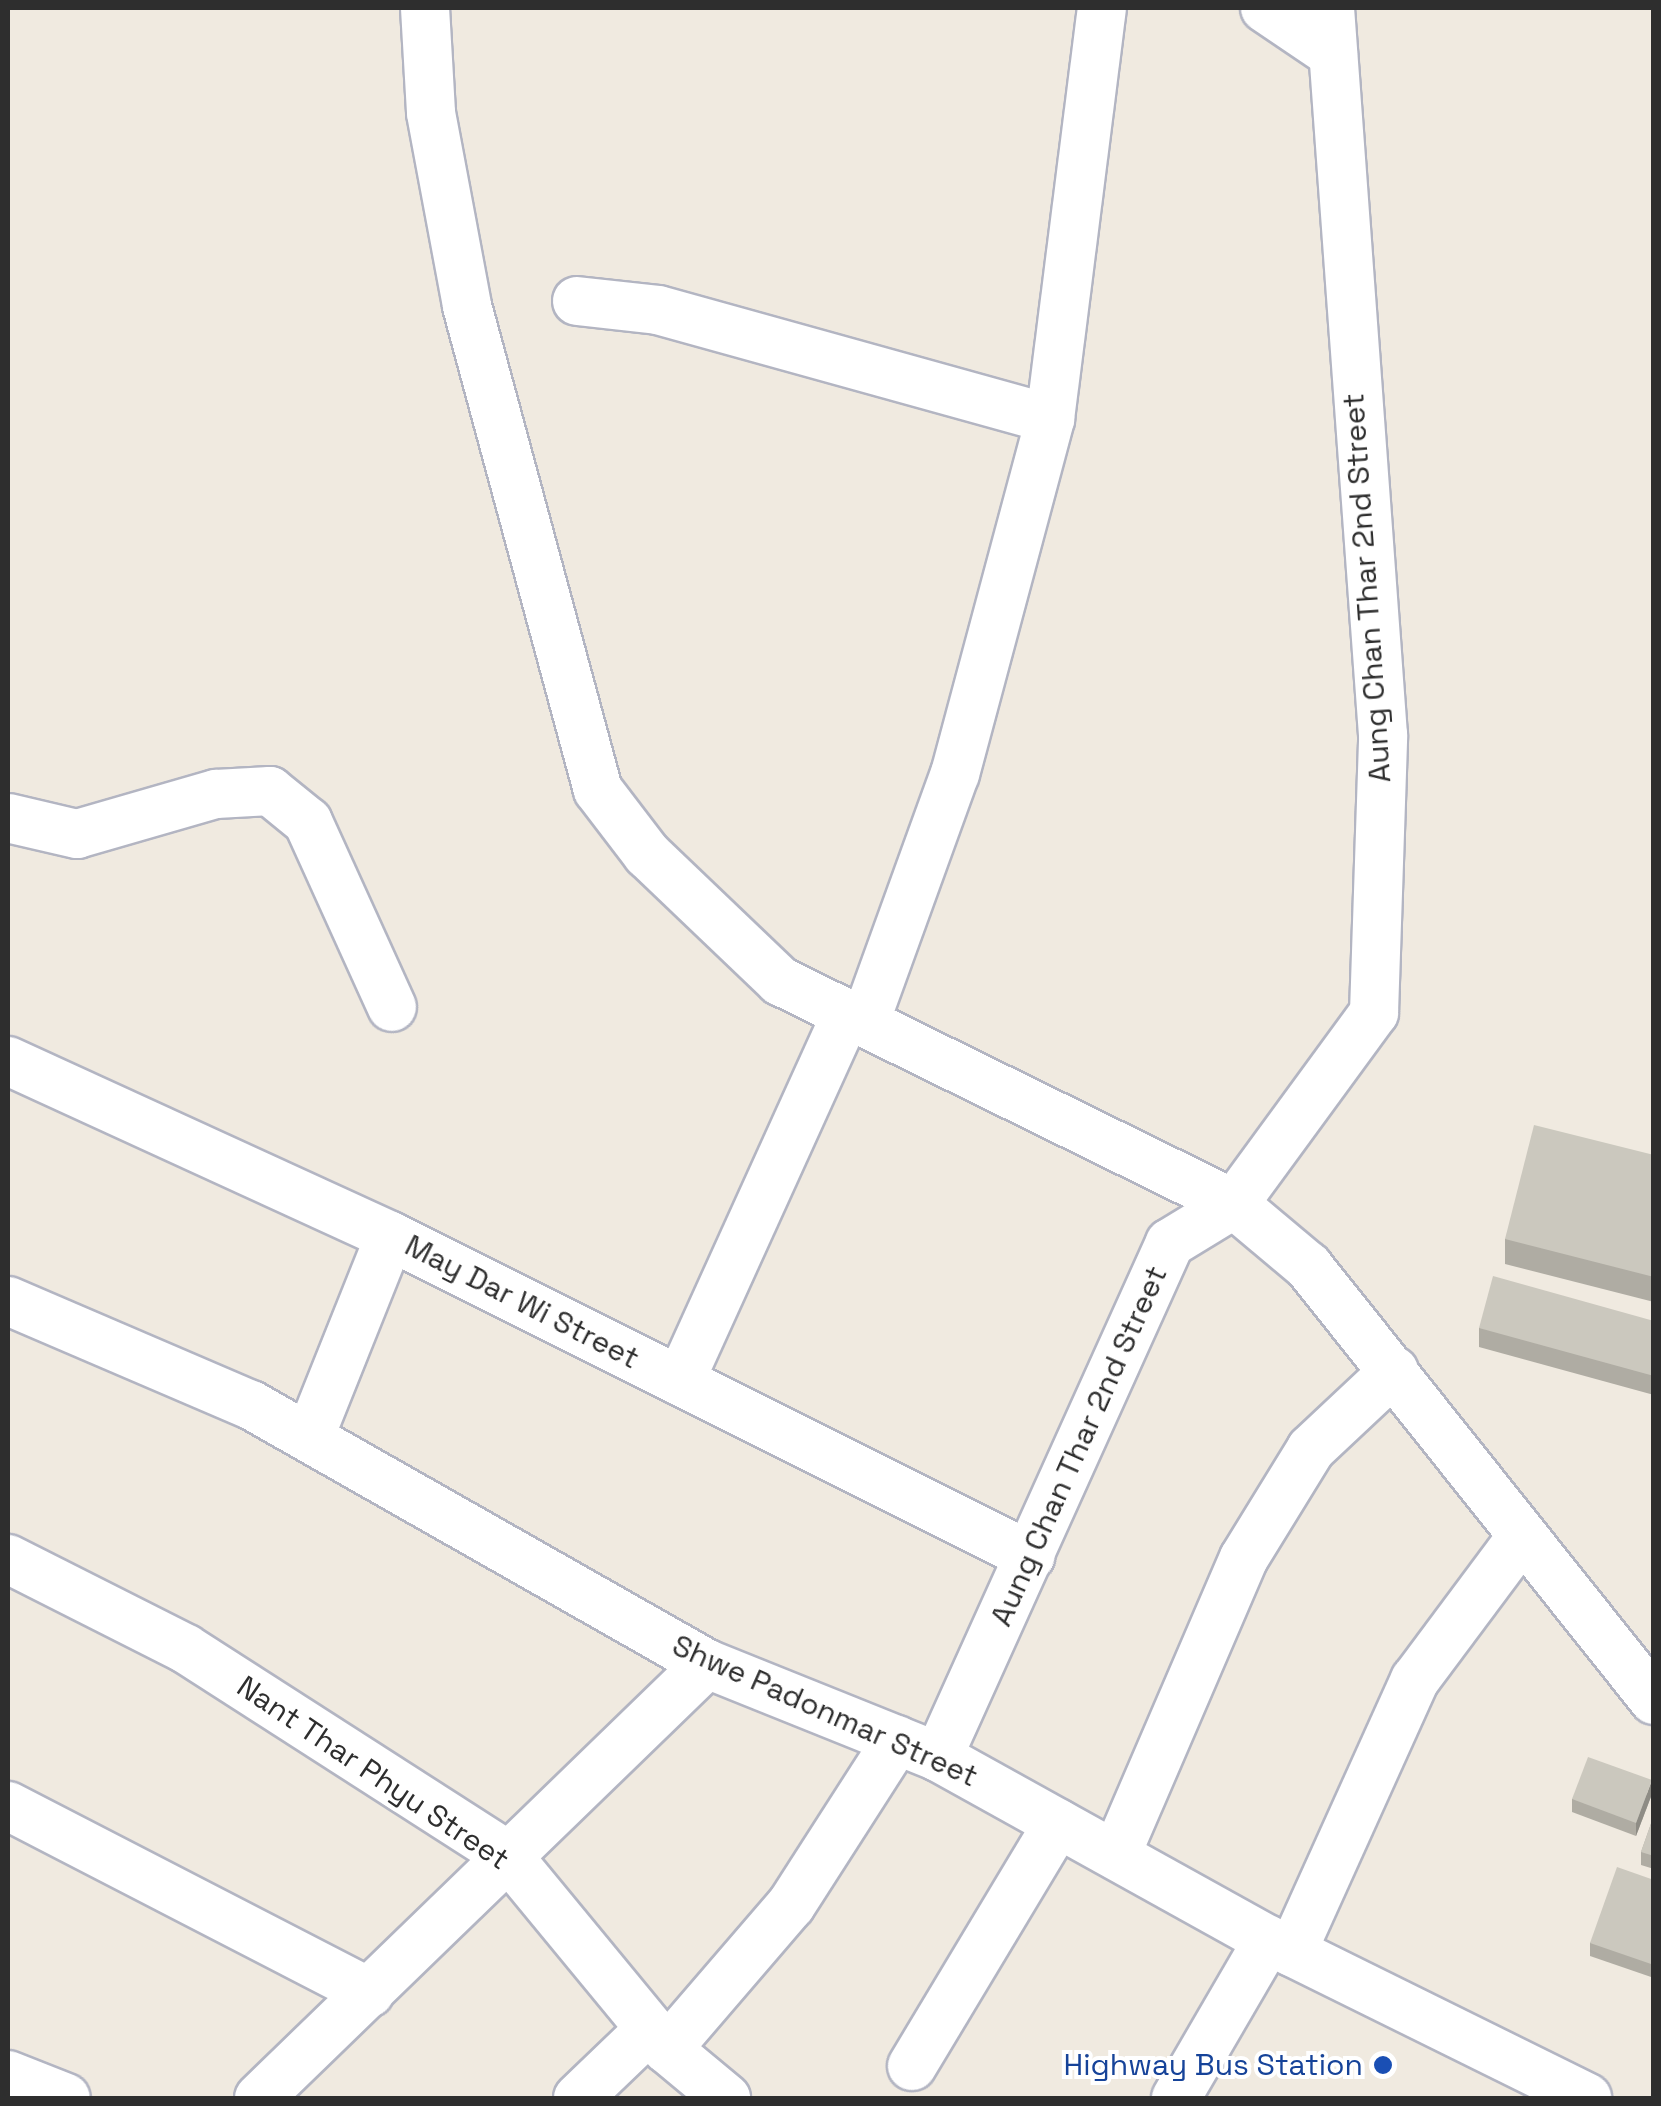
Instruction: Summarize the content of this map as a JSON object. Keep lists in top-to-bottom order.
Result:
{
  "streets": {
    "street": [
      "Aung Chan Thar 2nd Street",
      "May Dar Wi Street",
      "Shwe Padonmar Street",
      "Nant Thar Phyu Street"
    ]
  },
  "crossings": [
    ["Aung Chan Thar 2nd Street", "May Dar Wi Street"],
    ["Aung Chan Thar 2nd Street", "Shwe Padonmar Street"],
    ["Aung Chan Thar 2nd Street", "Nant Thar Phyu Street"]
  ],
  "places": ["Highway Bus Station"]
}
